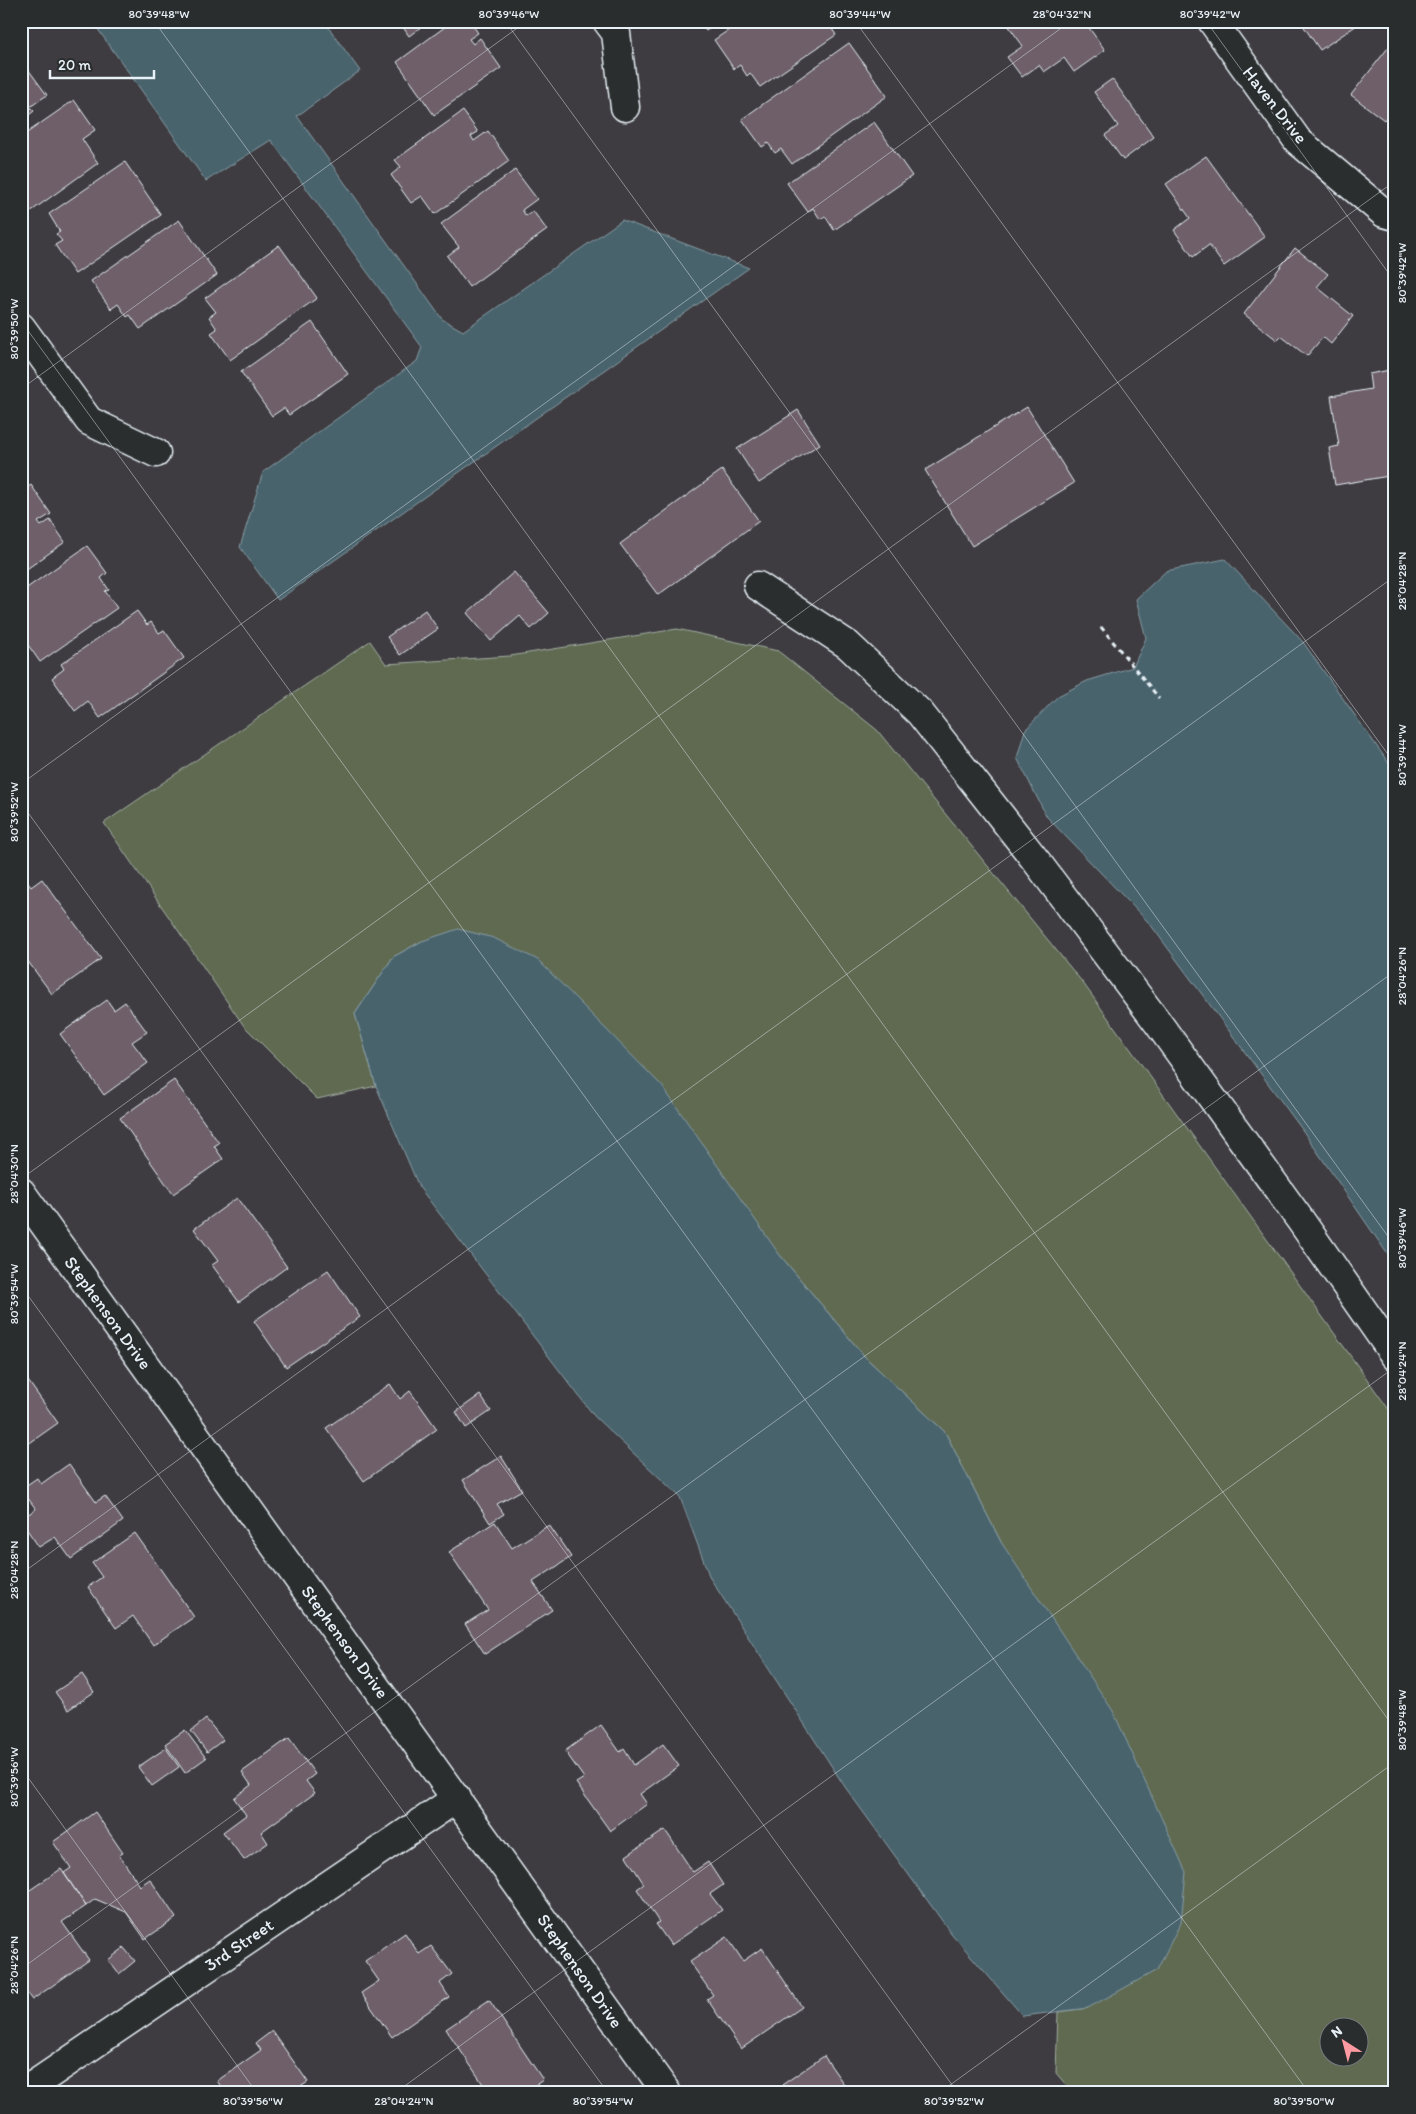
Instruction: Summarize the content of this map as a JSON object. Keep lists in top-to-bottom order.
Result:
{
  "streets": {
    "street": ["Haven Drive", "Stephenson Drive", "3rd Street"]
  },
  "crossings": [
    ["Stephenson Drive", "3rd Street"]
  ],
  "scale_bar": "20 m",
  "north": "top left",
  "coordinates": [
    "80°39'48\"W",
    "80°39'46\"W",
    "80°39'44\"W",
    "28°04'32\"N",
    "80°39'42\"W",
    "80°39'50\"W",
    "28°04'28\"N",
    "80°39'52\"W",
    "28°04'26\"N",
    "28°04'30\"N",
    "80°39'54\"W",
    "28°04'24\"N",
    "80°39'56\"W"
  ]
}
